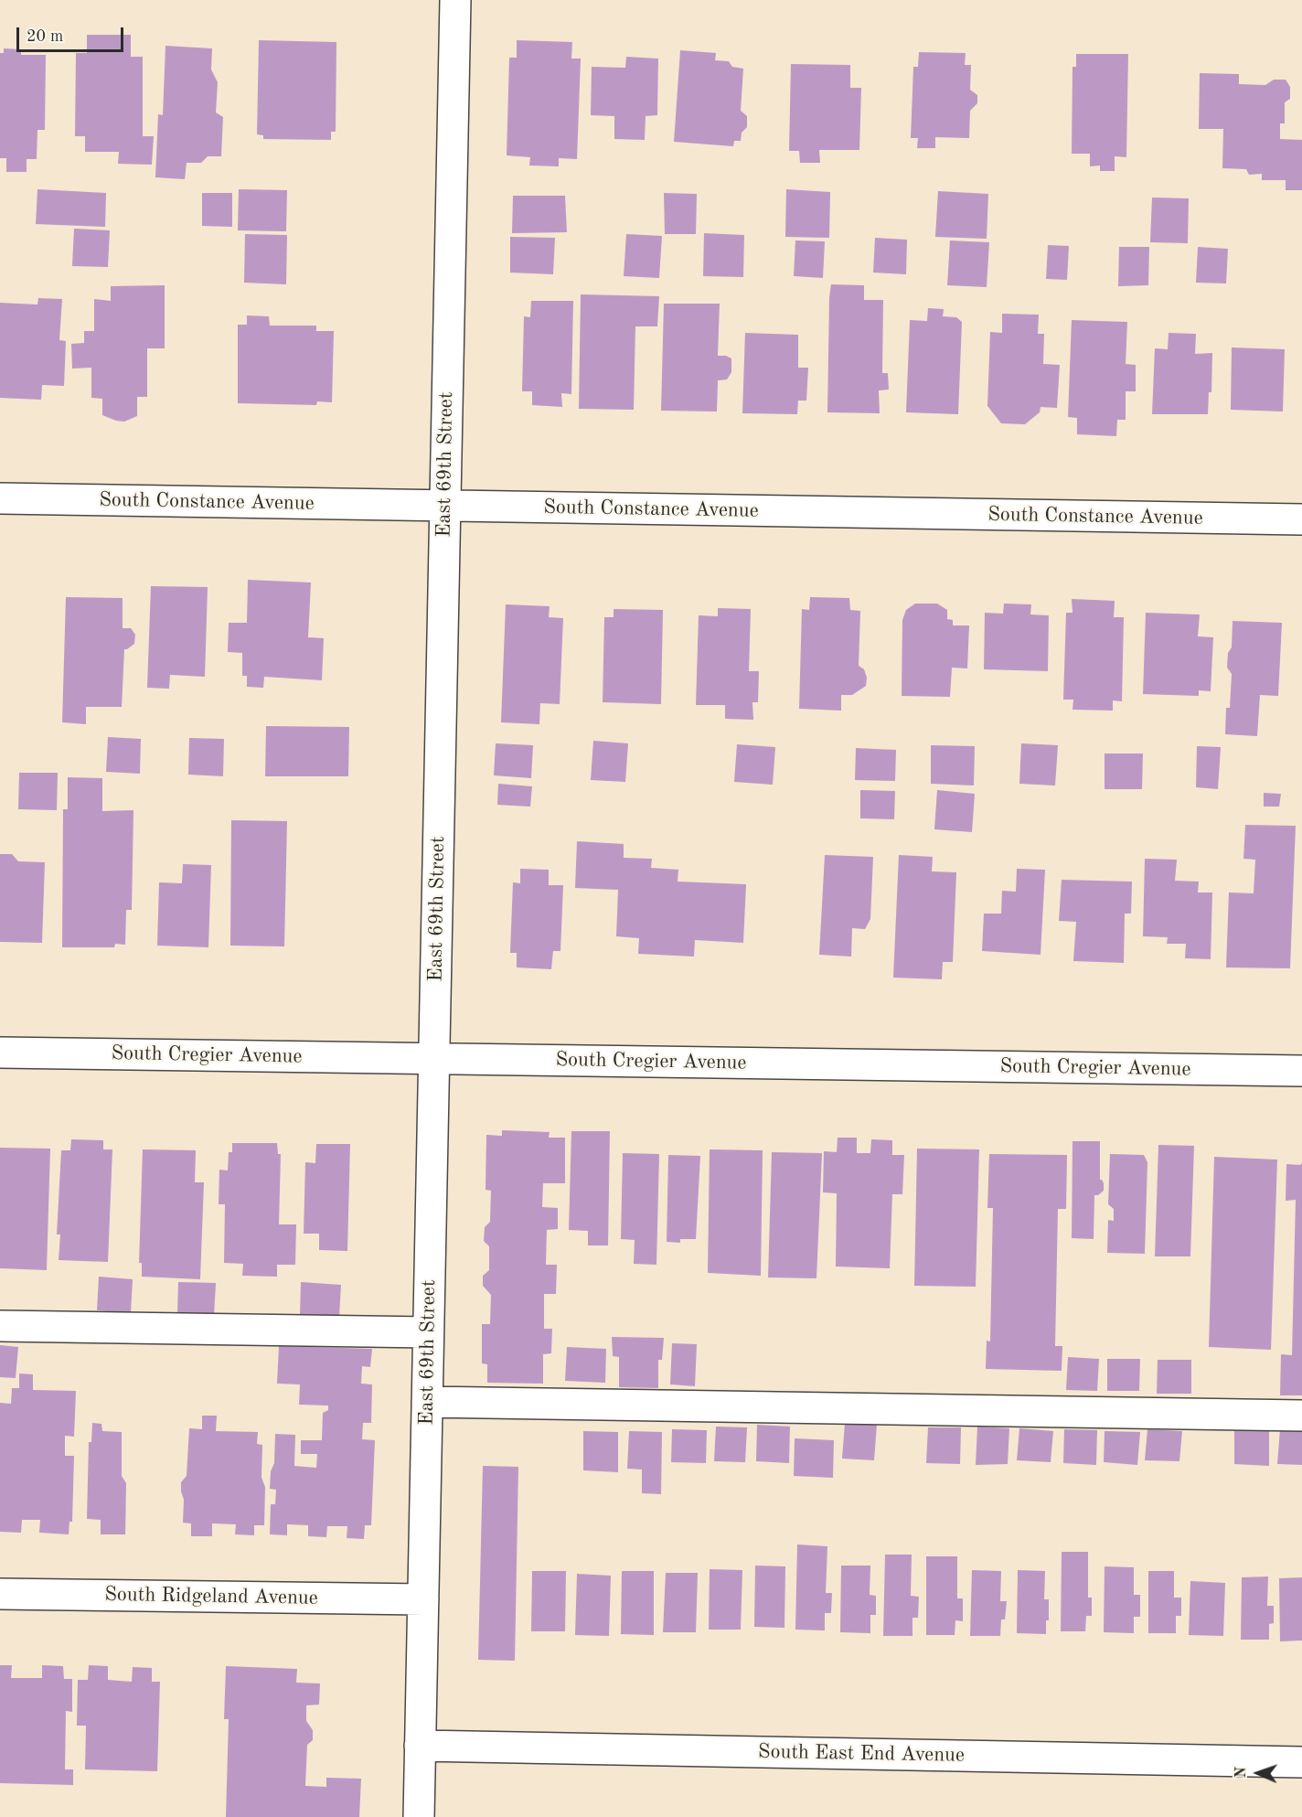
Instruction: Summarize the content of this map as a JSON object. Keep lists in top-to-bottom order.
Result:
{
  "streets": {
    "street": [
      "East 69th Street",
      "South Constance Avenue",
      "South Cregier Avenue",
      "South Ridgeland Avenue",
      "South East End Avenue"
    ]
  },
  "crossings": [
    ["East 69th Street", "South Constance Avenue"],
    ["East 69th Street", "South Cregier Avenue"],
    ["East 69th Street", "South Ridgeland Avenue"],
    ["East 69th Street", "South East End Avenue"]
  ],
  "scale_bar": "20 m",
  "north": "left"
}
